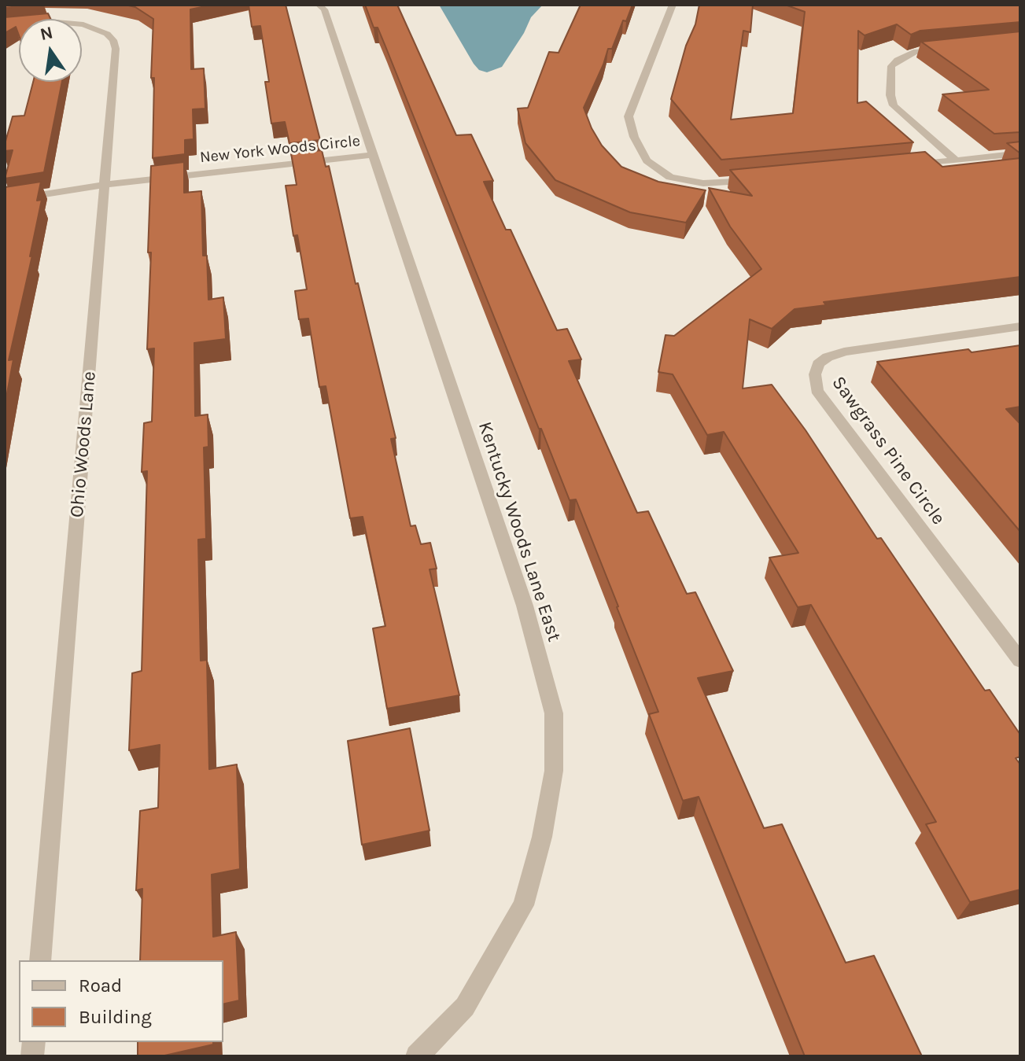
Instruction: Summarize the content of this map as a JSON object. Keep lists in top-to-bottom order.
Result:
{
  "streets": {
    "street": [
      "New York Woods Circle",
      "Ohio Woods Lane",
      "Sawgrass Pine Circle",
      "Kentucky Woods Lane East"
    ]
  },
  "crossings": [
    ["New York Woods Circle", "Ohio Woods Lane"],
    ["New York Woods Circle", "Kentucky Woods Lane East"]
  ],
  "legend": ["Road", "Building"],
  "north": "top"
}
